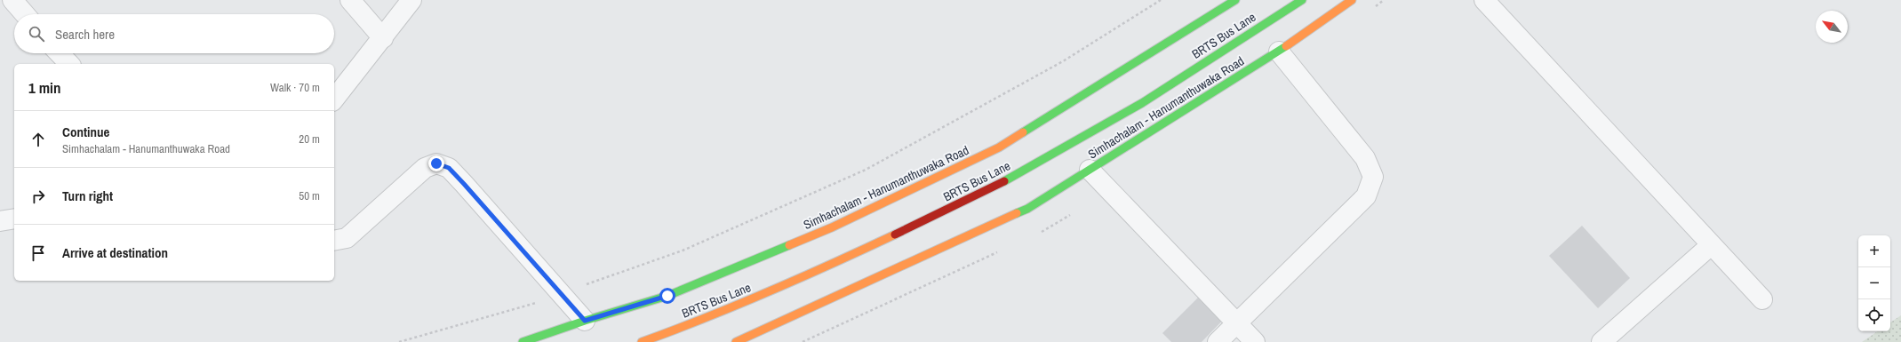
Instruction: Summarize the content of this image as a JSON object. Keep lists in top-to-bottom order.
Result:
{
  "streets": {
    "main road": ["BRTS Bus Lane", "Simhachalam - Hanumanthuwaka Road"]
  },
  "north": "top left",
  "page": {
    "search": "Search here",
    "heading": ["1 min", "Walk · 70 m"],
    "list": [
      ["Continue", "Simhachalam - Hanumanthuwaka Road", "20 m"],
      ["Turn right", "50 m"],
      "Arrive at destination"
    ],
    "map_buttons": ["+", "−"]
  }
}
